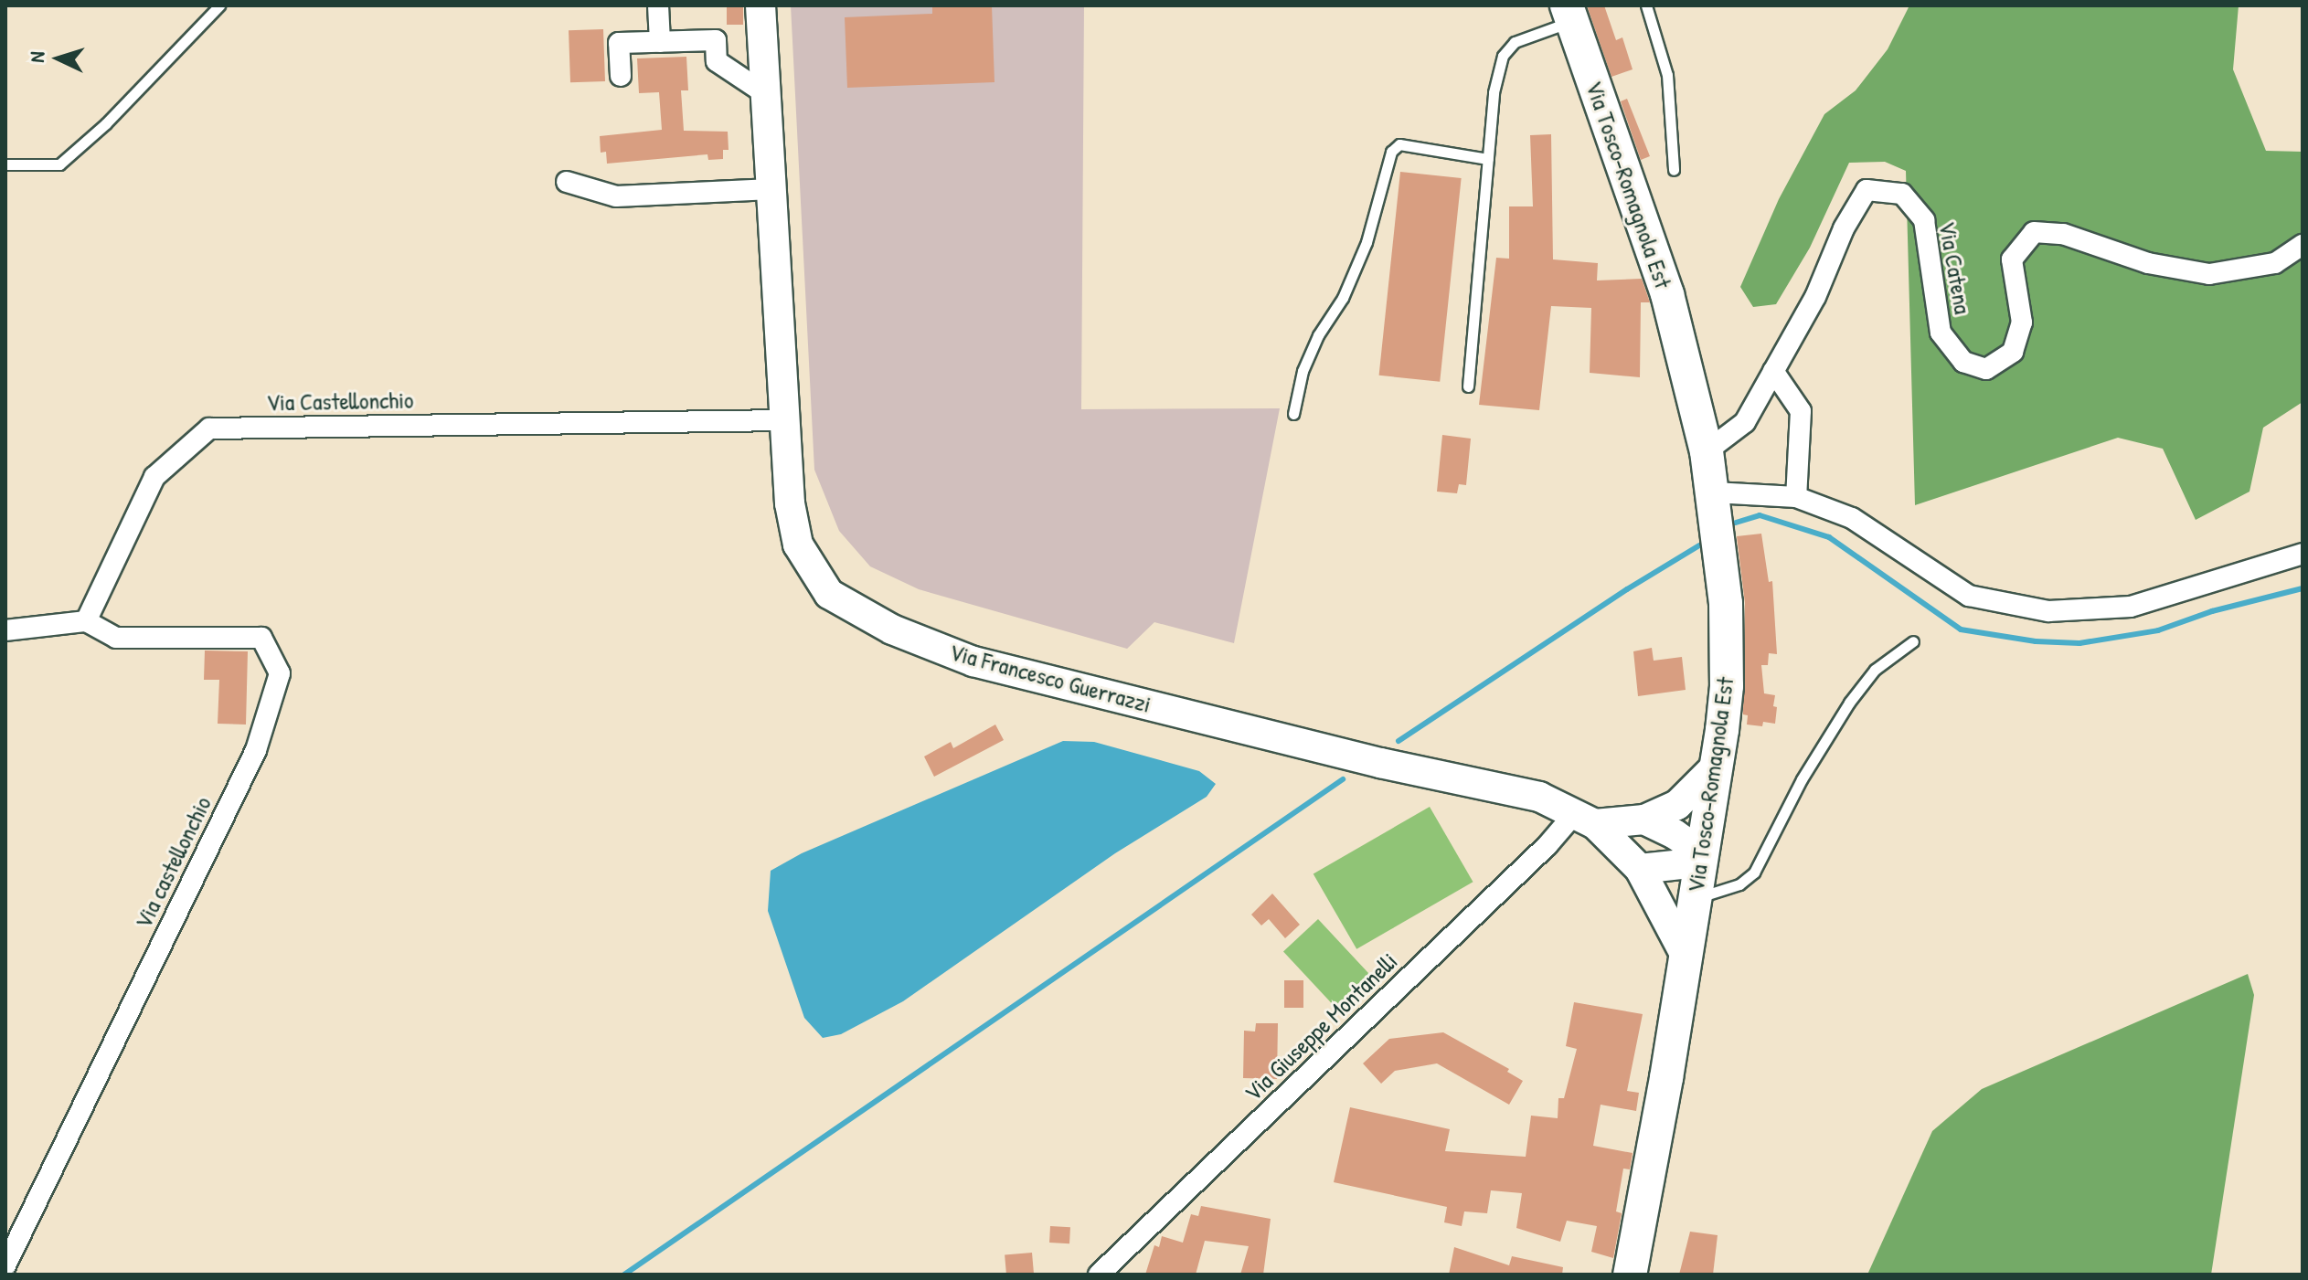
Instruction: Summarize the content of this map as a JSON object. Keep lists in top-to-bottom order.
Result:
{
  "streets": {
    "main road": ["Via Tosco-Romagnola Est", "Via Francesco Guerrazzi"],
    "street": [
      "Via Catena",
      "Via Castellonchio",
      "Via castellonchio",
      "Via Giuseppe Montanelli"
    ]
  },
  "crossings": [
    ["Via Tosco-Romagnola Est", "Via Catena"],
    ["Via Tosco-Romagnola Est", "Via Francesco Guerrazzi"],
    ["Via Castellonchio", "Via Francesco Guerrazzi"],
    ["Via Castellonchio", "Via castellonchio"],
    ["Via Francesco Guerrazzi", "Via Giuseppe Montanelli"]
  ],
  "north": "left"
}
